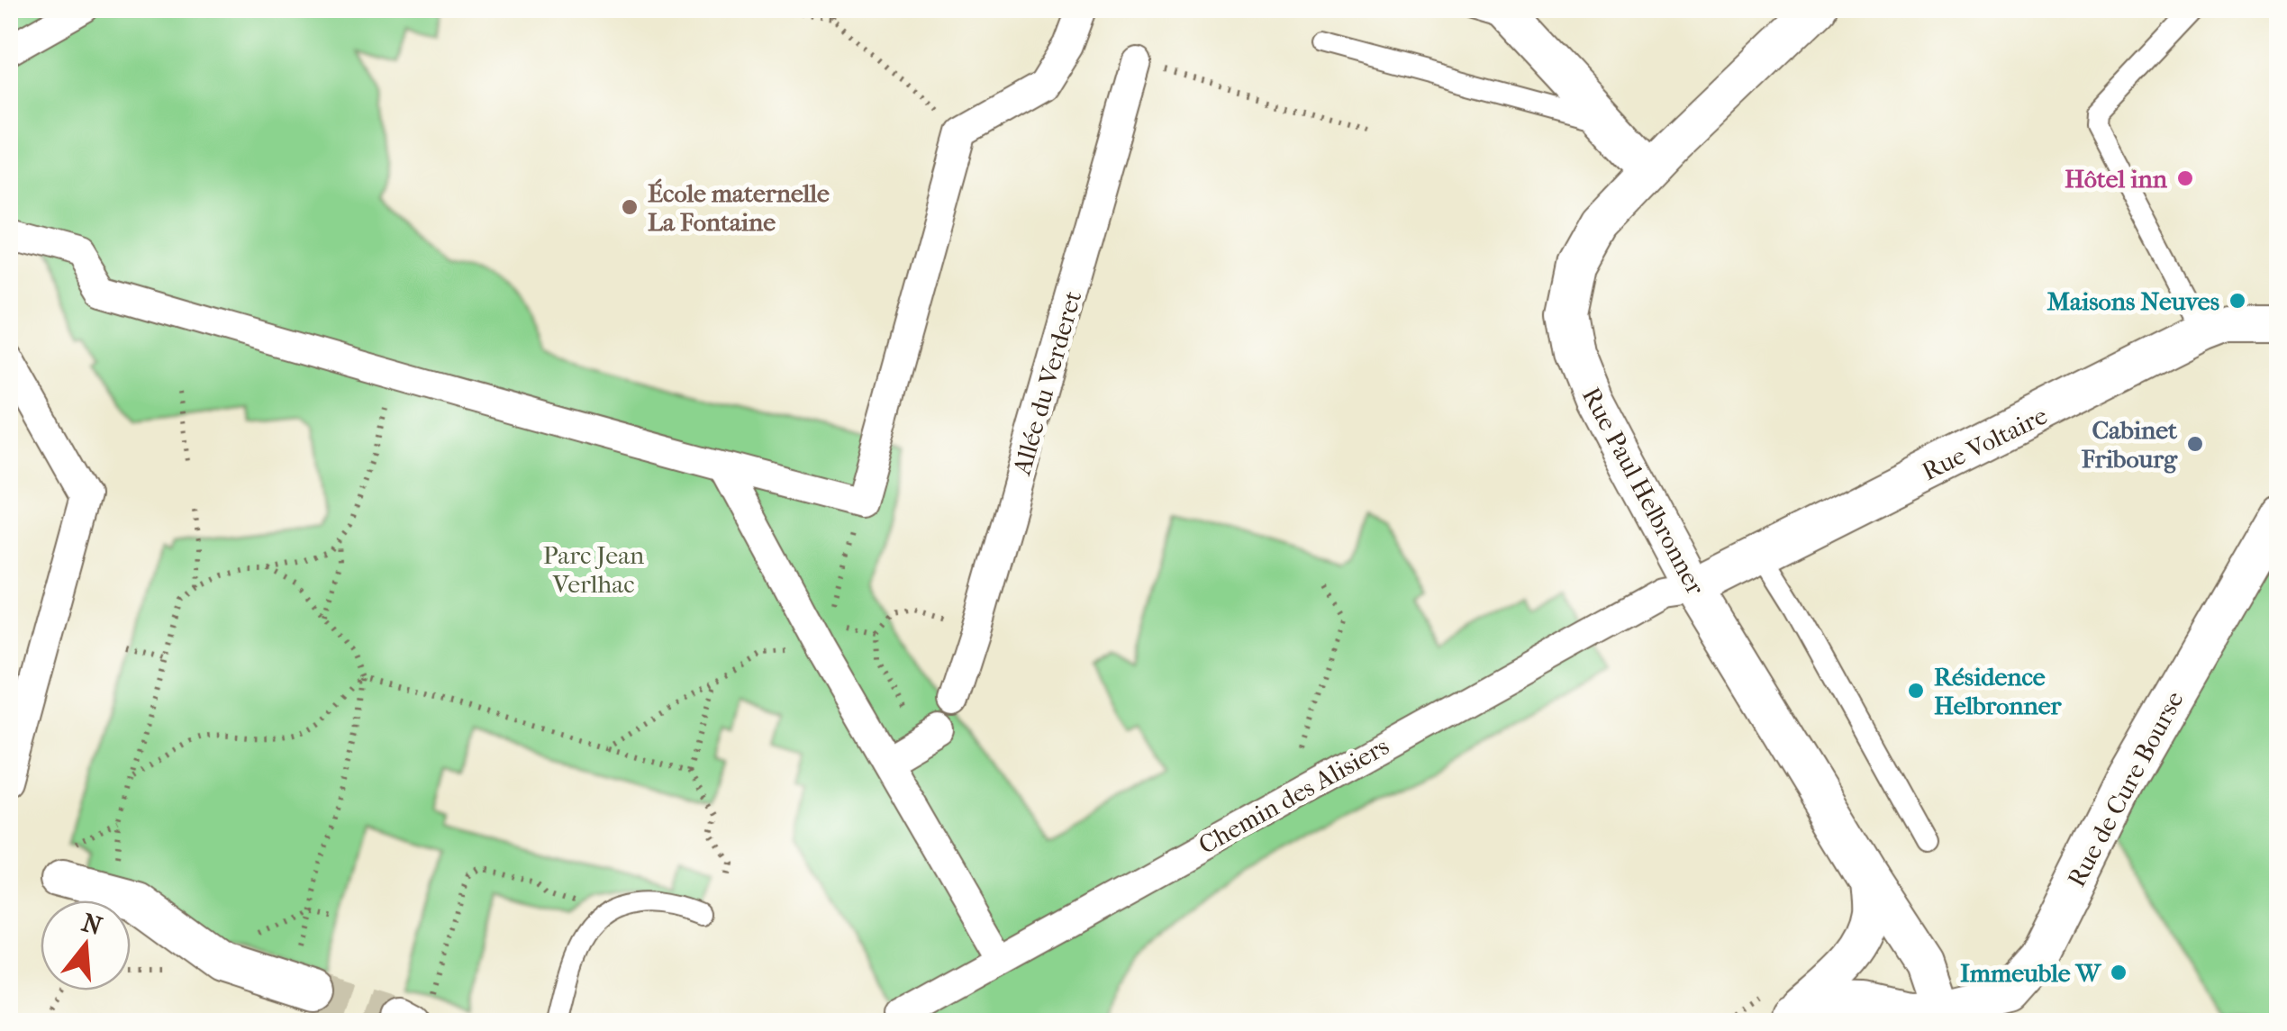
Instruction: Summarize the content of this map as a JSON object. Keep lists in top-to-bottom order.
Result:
{
  "streets": {
    "street": [
      "Allée du Verderet",
      "Rue Voltaire",
      "Rue Paul Helbronner",
      "Rue de Cure Bourse",
      "Chemin des Alisiers"
    ]
  },
  "crossings": [
    ["Rue Voltaire", "Rue Paul Helbronner"],
    ["Rue Voltaire", "Chemin des Alisiers"],
    ["Rue Paul Helbronner", "Rue de Cure Bourse"],
    ["Rue Paul Helbronner", "Chemin des Alisiers"]
  ],
  "parks": ["Parc Jean Verlhac"],
  "places": [
    "Hôtel inn",
    "École maternelle La Fontaine",
    "Maisons Neuves",
    "Cabinet Fribourg",
    "Résidence Helbronner",
    "Immeuble W"
  ],
  "north": "top"
}
